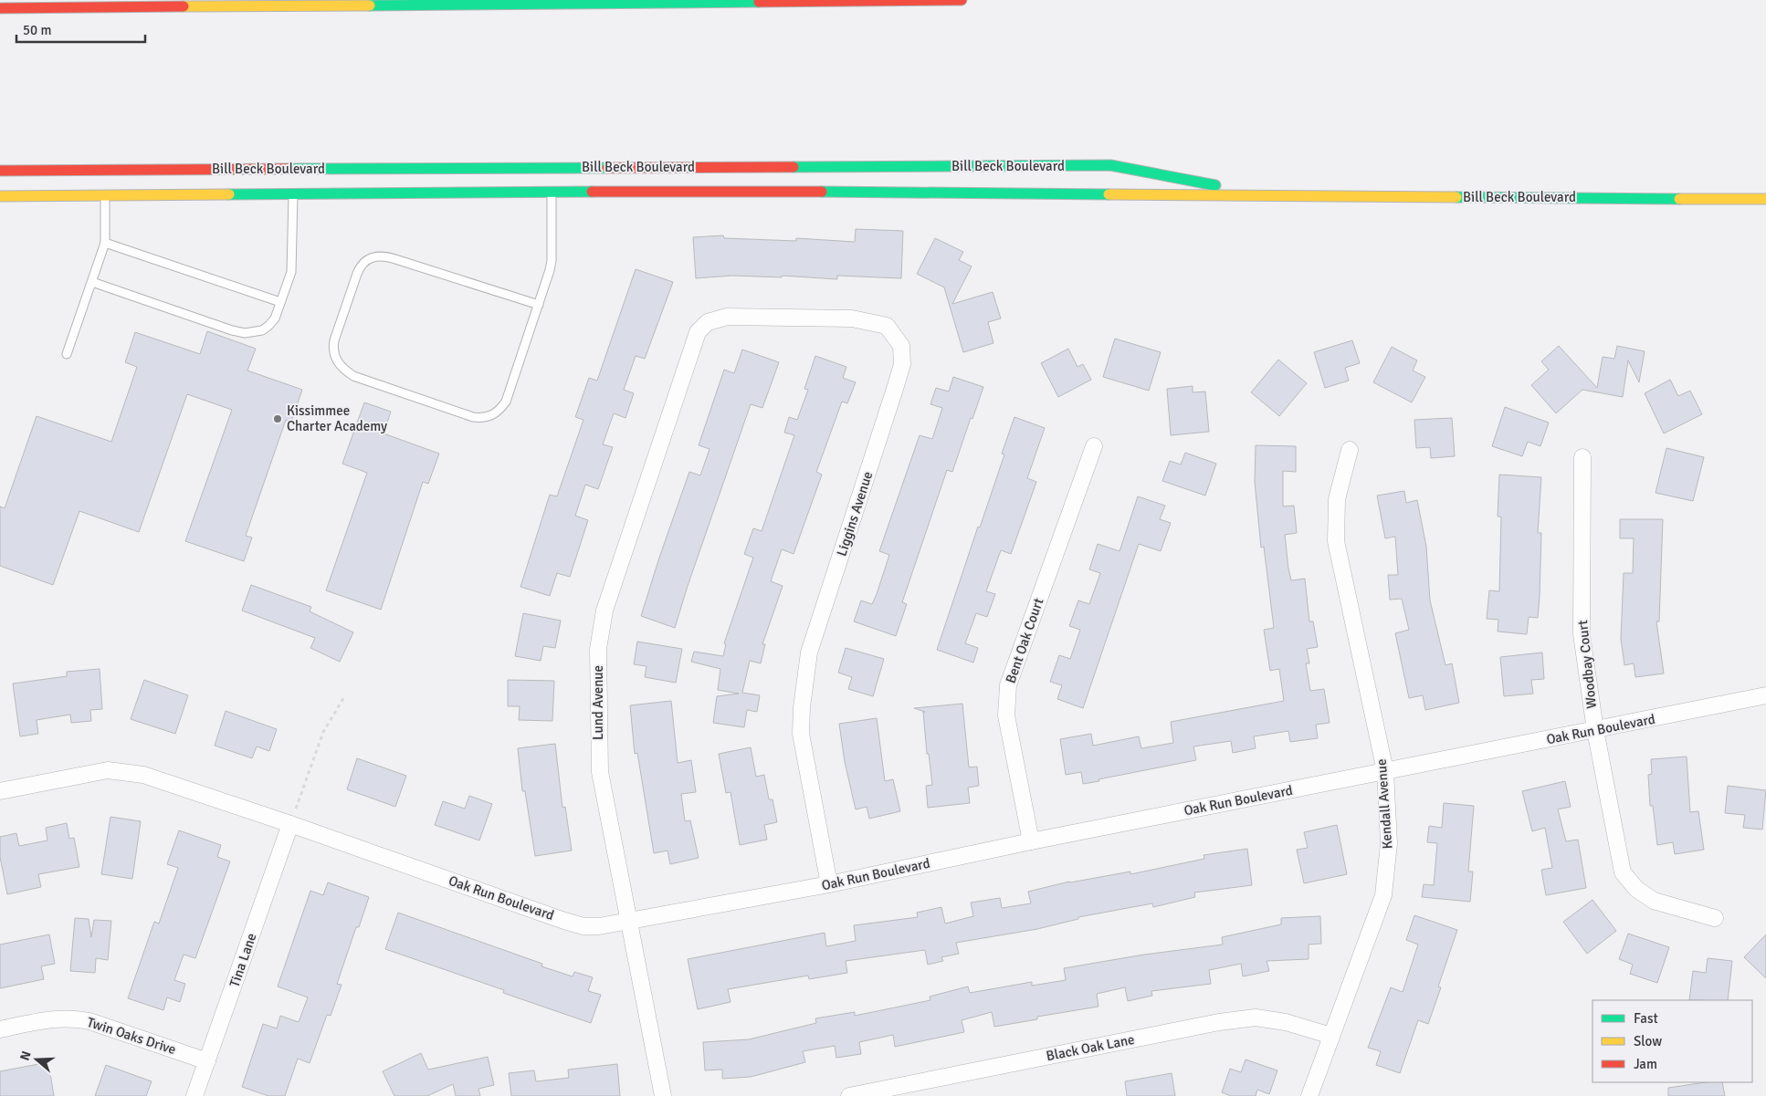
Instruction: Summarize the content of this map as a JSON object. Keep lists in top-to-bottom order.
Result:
{
  "streets": {
    "main road": ["Bill Beck Boulevard"],
    "street": [
      "Liggins Avenue",
      "Bent Oak Court",
      "Woodbay Court",
      "Lund Avenue",
      "Oak Run Boulevard",
      "Kendall Avenue",
      "Tina Lane",
      "Twin Oaks Drive",
      "Black Oak Lane"
    ]
  },
  "crossings": [
    ["Liggins Avenue", "Lund Avenue"],
    ["Liggins Avenue", "Oak Run Boulevard"],
    ["Bent Oak Court", "Oak Run Boulevard"],
    ["Woodbay Court", "Oak Run Boulevard"],
    ["Lund Avenue", "Oak Run Boulevard"],
    ["Oak Run Boulevard", "Kendall Avenue"],
    ["Oak Run Boulevard", "Tina Lane"],
    ["Kendall Avenue", "Black Oak Lane"],
    ["Tina Lane", "Twin Oaks Drive"]
  ],
  "places": ["Kissimmee Charter Academy"],
  "legend": ["Fast", "Slow", "Jam"],
  "scale_bar": "50 m",
  "north": "left"
}
